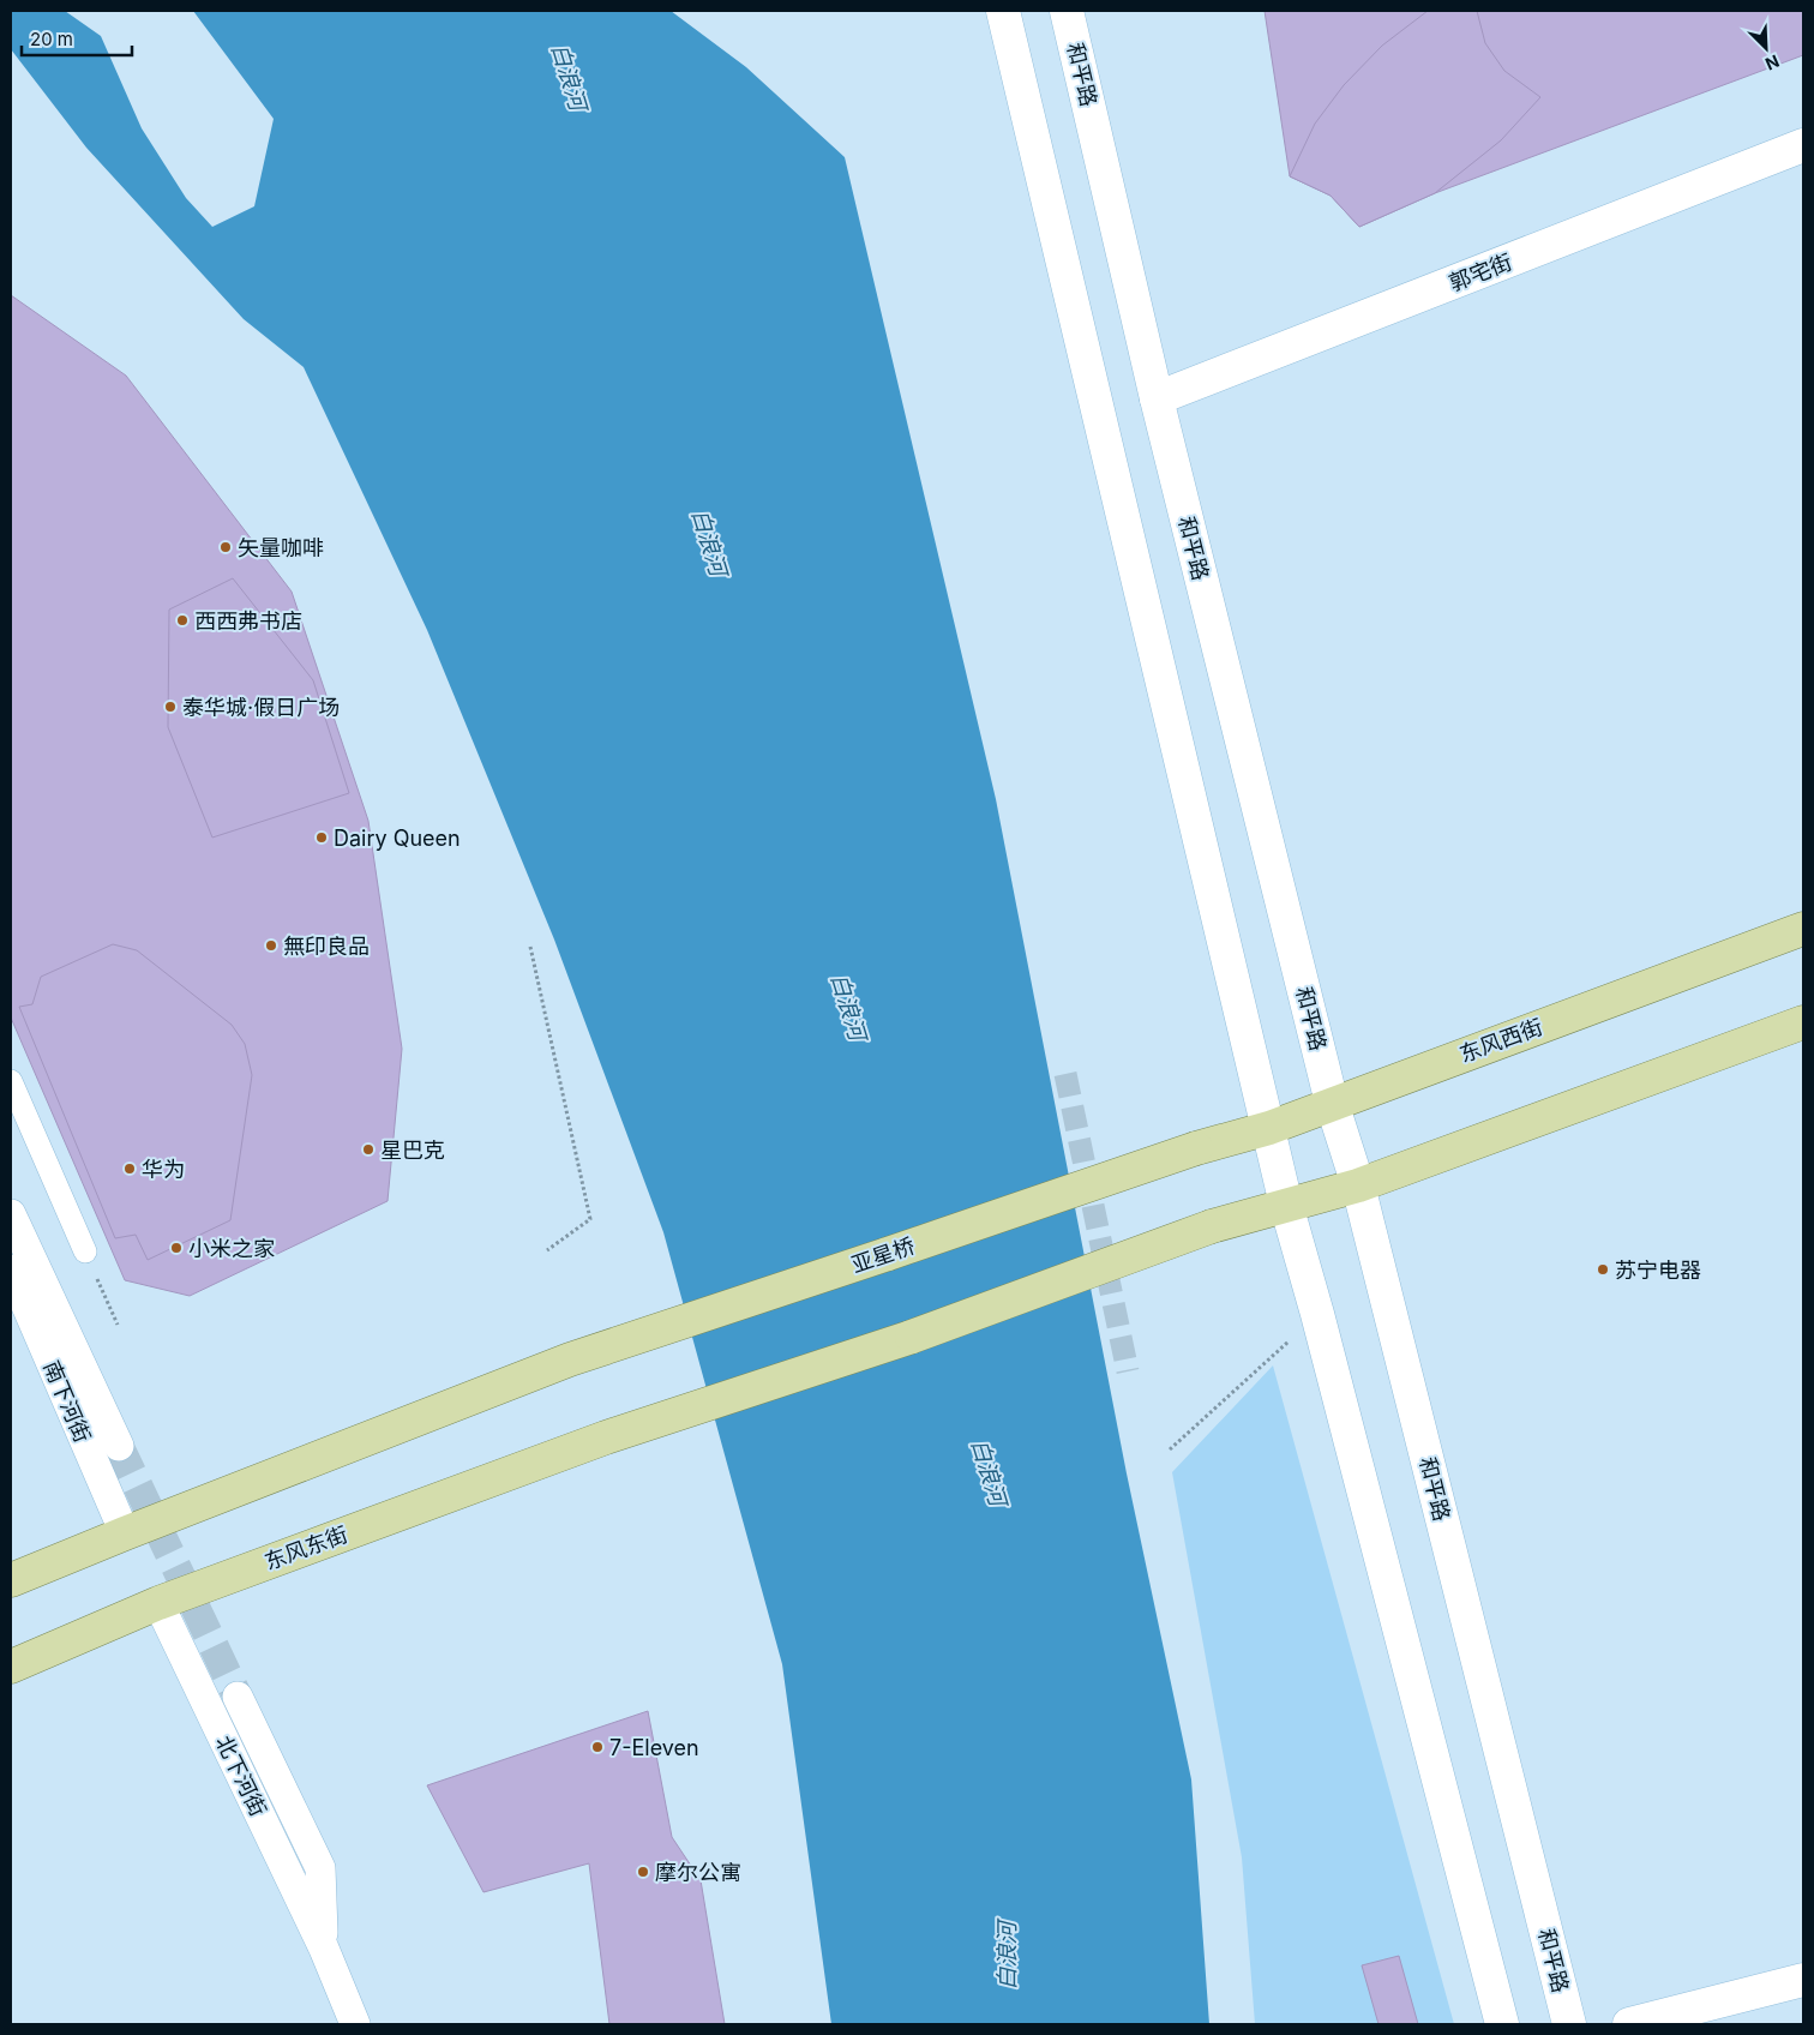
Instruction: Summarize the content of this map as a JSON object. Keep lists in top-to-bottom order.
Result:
{
  "streets": {
    "main road": [
      "和平路",
      "郭宅街",
      "东风西街",
      "亚星桥",
      "东风东街"
    ],
    "street": ["南下河街", "北下河街"]
  },
  "crossings": [
    ["和平路", "郭宅街"],
    ["和平路", "东风西街"],
    ["东风西街", "亚星桥"],
    ["亚星桥", "南下河街"],
    ["东风东街", "北下河街"]
  ],
  "water": ["白浪河"],
  "places": [
    "矢量咖啡",
    "西西弗书店",
    "泰华城·假日广场",
    "Dairy Queen",
    "無印良品",
    "星巴克",
    "华为",
    "小米之家",
    "苏宁电器",
    "7-Eleven",
    "摩尔公寓"
  ],
  "scale_bar": "20 m",
  "north": "bottom right"
}
